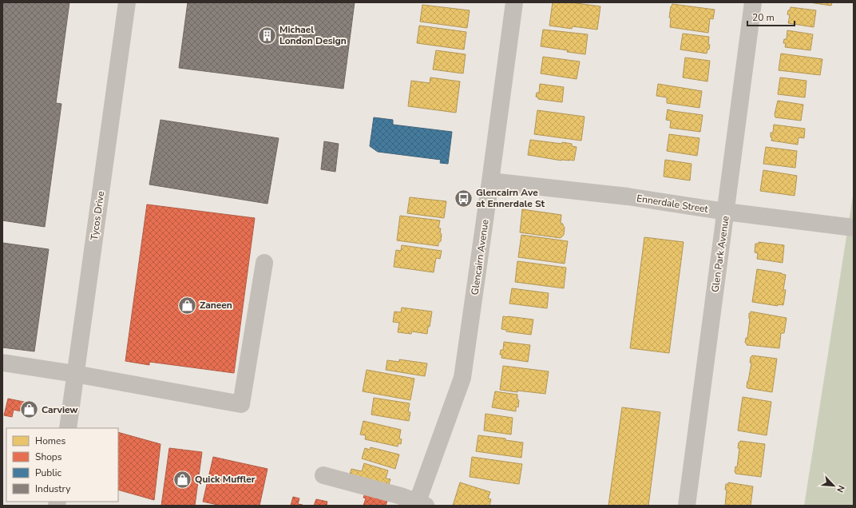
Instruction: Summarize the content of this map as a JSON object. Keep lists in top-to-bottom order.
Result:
{
  "streets": {
    "street": [
      "Ennerdale Street",
      "Tycos Drive",
      "Glen Park Avenue",
      "Glencairn Avenue"
    ]
  },
  "crossings": [
    ["Ennerdale Street", "Glen Park Avenue"],
    ["Ennerdale Street", "Glencairn Avenue"]
  ],
  "places": {
    "building": ["Michael London Design"],
    "bus stop": ["Glencairn Ave at Ennerdale St"],
    "shop": ["Zaneen", "Carview", "Quick Muffler"]
  },
  "legend": [
    "Homes",
    "Shops",
    "Public",
    "Industry"
  ],
  "scale_bar": "20 m",
  "north": "bottom right"
}
